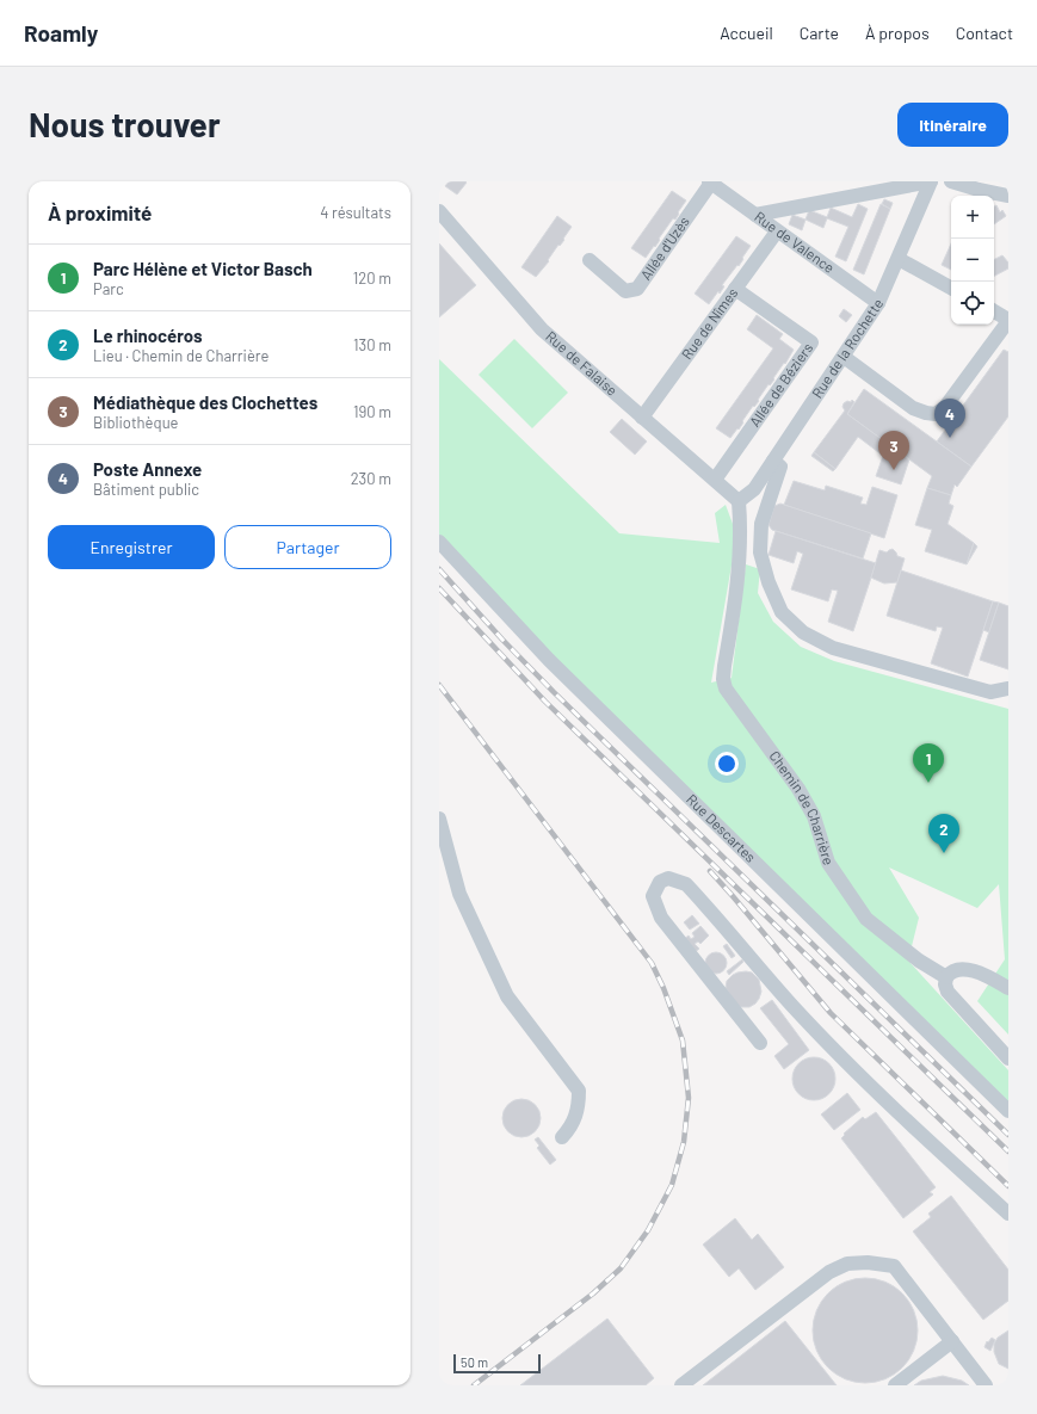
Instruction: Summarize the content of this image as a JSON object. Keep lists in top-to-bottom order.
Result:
{
  "streets": {
    "street": [
      "Rue de Valence",
      "Allée d'Uzès",
      "Rue de Nîmes",
      "Rue de la Rochette",
      "Rue de Falaise",
      "Allée de Béziers",
      "Chemin de Charrière",
      "Rue Descartes"
    ]
  },
  "crossings": [
    ["Rue de Valence", "Allée d'Uzès"],
    ["Rue de Valence", "Rue de Nîmes"],
    ["Rue de Valence", "Rue de la Rochette"],
    ["Rue de Nîmes", "Rue de Falaise"],
    ["Rue de Nîmes", "Allée de Béziers"],
    ["Rue de la Rochette", "Rue de Falaise"],
    ["Rue de la Rochette", "Chemin de Charrière"],
    ["Rue de Falaise", "Allée de Béziers"],
    ["Rue de Falaise", "Chemin de Charrière"]
  ],
  "scale_bar": "50 m",
  "page": {
    "header": "Roamly",
    "nav": [
      "Accueil",
      "Carte",
      "À propos",
      "Contact"
    ],
    "buttons": [
      "Itinéraire",
      ["Enregistrer", "Partager"]
    ],
    "title": "Nous trouver",
    "heading": ["À proximité", "4 résultats"],
    "map_buttons": ["+", "−"],
    "list": [
      {
        "mark": "1",
        "name": "Parc Hélène et Victor Basch",
        "note": "Parc",
        "value": "120 m"
      },
      {
        "mark": "2",
        "name": "Le rhinocéros",
        "note": "Lieu · Chemin de Charrière",
        "value": "130 m"
      },
      {
        "mark": "3",
        "name": "Médiathèque des Clochettes",
        "note": "Bibliothèque",
        "value": "190 m"
      },
      {
        "mark": "4",
        "name": "Poste Annexe",
        "note": "Bâtiment public",
        "value": "230 m"
      }
    ],
    "pins": [
      "4",
      "3",
      "1",
      "2"
    ],
    "scale": "50 m"
  }
}
